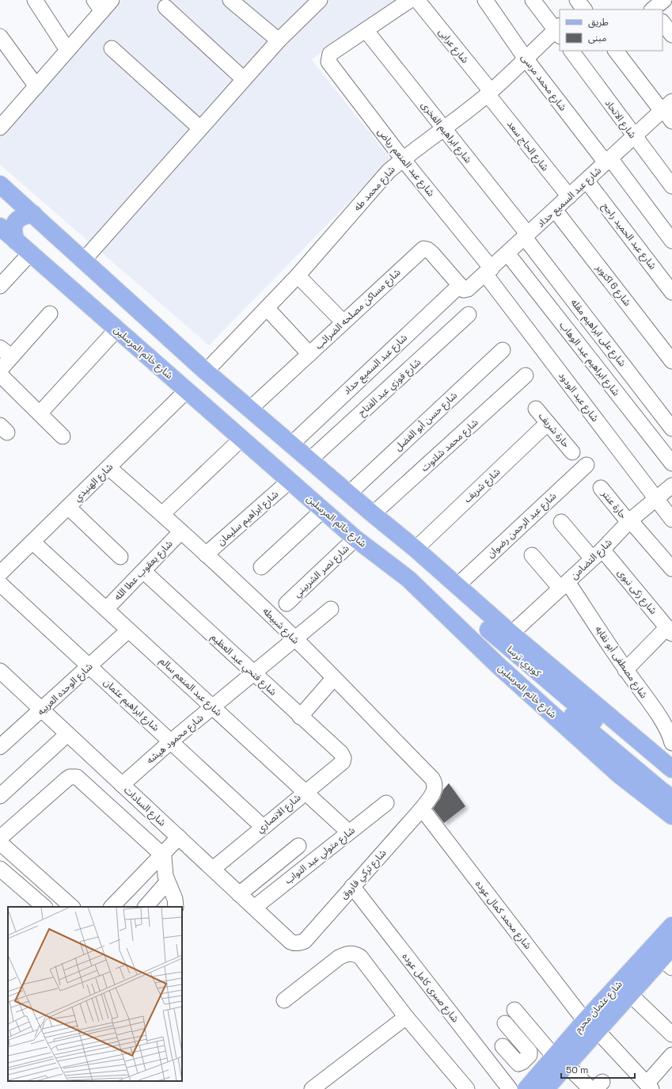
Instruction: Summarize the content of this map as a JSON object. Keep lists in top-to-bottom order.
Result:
{
  "streets": {
    "main road": ["شارع خاتم المرسلين", "كوبري ترسا", "شارع عثمان محرم"],
    "street": [
      "شارع عرابى",
      "شارع محمد مرسى",
      "شارع الاتحاد",
      "شارع ابراهيم الفخرى",
      "شارع الحاج سعد",
      "شارع عبد المنعم رياض",
      "شارع محمد طه",
      "شارع عبد السميع حداد",
      "شارع عبد الحميد راجح",
      "شارع 6 اكتوبر",
      "شارع مساكن مصلحه الضرائب",
      "شارع على ابراهيم مقله",
      "شارع ابراهيم عبد الوهاب",
      "شارع فوزي عبد الفتاح",
      "شارع عبد الودود",
      "شارع حسن أبو الفضل",
      "حارة شريف",
      "شارع محمد شلتوت",
      "شارع الهنيدي",
      "شارع شريف",
      "حارة عنتر",
      "شارع ابراهيم سليمان",
      "شارع عبد الرحمن رضوان",
      "شارع التضامن",
      "شارع يعقوب عطا الله",
      "شارع نصر الشربيني",
      "شارع زكى نبوى",
      "شارع شبيطه",
      "شارع مصطفى أبو نقابه",
      "شارع فتحي عبد العظيم",
      "شارع عبد المنعم سالم",
      "شارع الوحده العربيه",
      "شارع ابراهيم عثمان",
      "شارع محمود هيشه",
      "شارع السادات",
      "شارع الانصاري",
      "شارع متولي عبد التواب",
      "شارع تركي فاروق",
      "شارع محمد كمال عوده",
      "شارع صبرى كامل عوده"
    ]
  },
  "crossings": [
    ["شارع عرابى", "شارع الحاج سعد"],
    ["شارع عرابى", "شارع محمد طه"],
    ["شارع محمد مرسى", "شارع محمد طه"],
    ["شارع محمد مرسى", "شارع عبد السميع حداد"],
    ["شارع الاتحاد", "شارع عبد السميع حداد"],
    ["شارع ابراهيم الفخرى", "شارع عبد المنعم رياض"],
    ["شارع ابراهيم الفخرى", "شارع محمد طه"],
    ["شارع ابراهيم الفخرى", "شارع عبد السميع حداد"],
    ["شارع ابراهيم الفخرى", "شارع على ابراهيم مقله"],
    ["شارع الحاج سعد", "شارع محمد طه"],
    ["شارع الحاج سعد", "شارع عبد السميع حداد"],
    ["شارع عبد المنعم رياض", "شارع محمد طه"],
    ["شارع عبد المنعم رياض", "شارع عبد السميع حداد"],
    ["شارع عبد المنعم رياض", "شارع عبد الودود"],
    ["شارع عبد السميع حداد", "شارع عبد الحميد راجح"],
    ["شارع عبد السميع حداد", "شارع 6 اكتوبر"],
    ["شارع عبد السميع حداد", "شارع مساكن مصلحه الضرائب"],
    ["شارع عبد السميع حداد", "شارع على ابراهيم مقله"],
    ["شارع عبد السميع حداد", "شارع ابراهيم عبد الوهاب"],
    ["شارع عبد السميع حداد", "شارع عبد الودود"],
    ["شارع خاتم المرسلين", "شارع الهنيدي"],
    ["شارع خاتم المرسلين", "شارع ابراهيم سليمان"],
    ["شارع خاتم المرسلين", "شارع نصر الشربيني"],
    ["شارع خاتم المرسلين", "كوبري ترسا"],
    ["شارع عبد الودود", "شارع التضامن"],
    ["حارة شريف", "شارع شريف"],
    ["شارع الهنيدي", "شارع شبيطه"],
    ["شارع الهنيدي", "شارع عبد المنعم سالم"],
    ["حارة عنتر", "شارع التضامن"],
    ["شارع ابراهيم سليمان", "شارع شبيطه"],
    ["شارع التضامن", "شارع زكى نبوى"],
    ["شارع التضامن", "شارع مصطفى أبو نقابه"],
    ["شارع يعقوب عطا الله", "شارع شبيطه"],
    ["شارع يعقوب عطا الله", "شارع فتحي عبد العظيم"],
    ["شارع يعقوب عطا الله", "شارع عبد المنعم سالم"],
    ["شارع شبيطه", "شارع محمود هيشه"],
    ["شارع شبيطه", "شارع تركي فاروق"],
    ["شارع فتحي عبد العظيم", "شارع محمود هيشه"],
    ["شارع فتحي عبد العظيم", "شارع الانصاري"],
    ["شارع عبد المنعم سالم", "شارع الوحده العربيه"],
    ["شارع عبد المنعم سالم", "شارع محمود هيشه"],
    ["شارع عبد المنعم سالم", "شارع الانصاري"],
    ["شارع عبد المنعم سالم", "شارع متولي عبد التواب"],
    ["شارع الوحده العربيه", "شارع ابراهيم عثمان"],
    ["شارع الوحده العربيه", "شارع السادات"],
    ["شارع ابراهيم عثمان", "شارع محمود هيشه"],
    ["شارع ابراهيم عثمان", "شارع الانصاري"],
    ["شارع محمود هيشه", "شارع السادات"],
    ["شارع السادات", "شارع الانصاري"],
    ["شارع السادات", "شارع متولي عبد التواب"],
    ["شارع السادات", "شارع تركي فاروق"],
    ["شارع تركي فاروق", "شارع محمد كمال عوده"],
    ["شارع تركي فاروق", "شارع صبرى كامل عوده"],
    ["شارع محمد كمال عوده", "شارع عثمان محرم"]
  ],
  "legend": ["طريق", "مبنى"],
  "scale_bar": "50 m"
}
